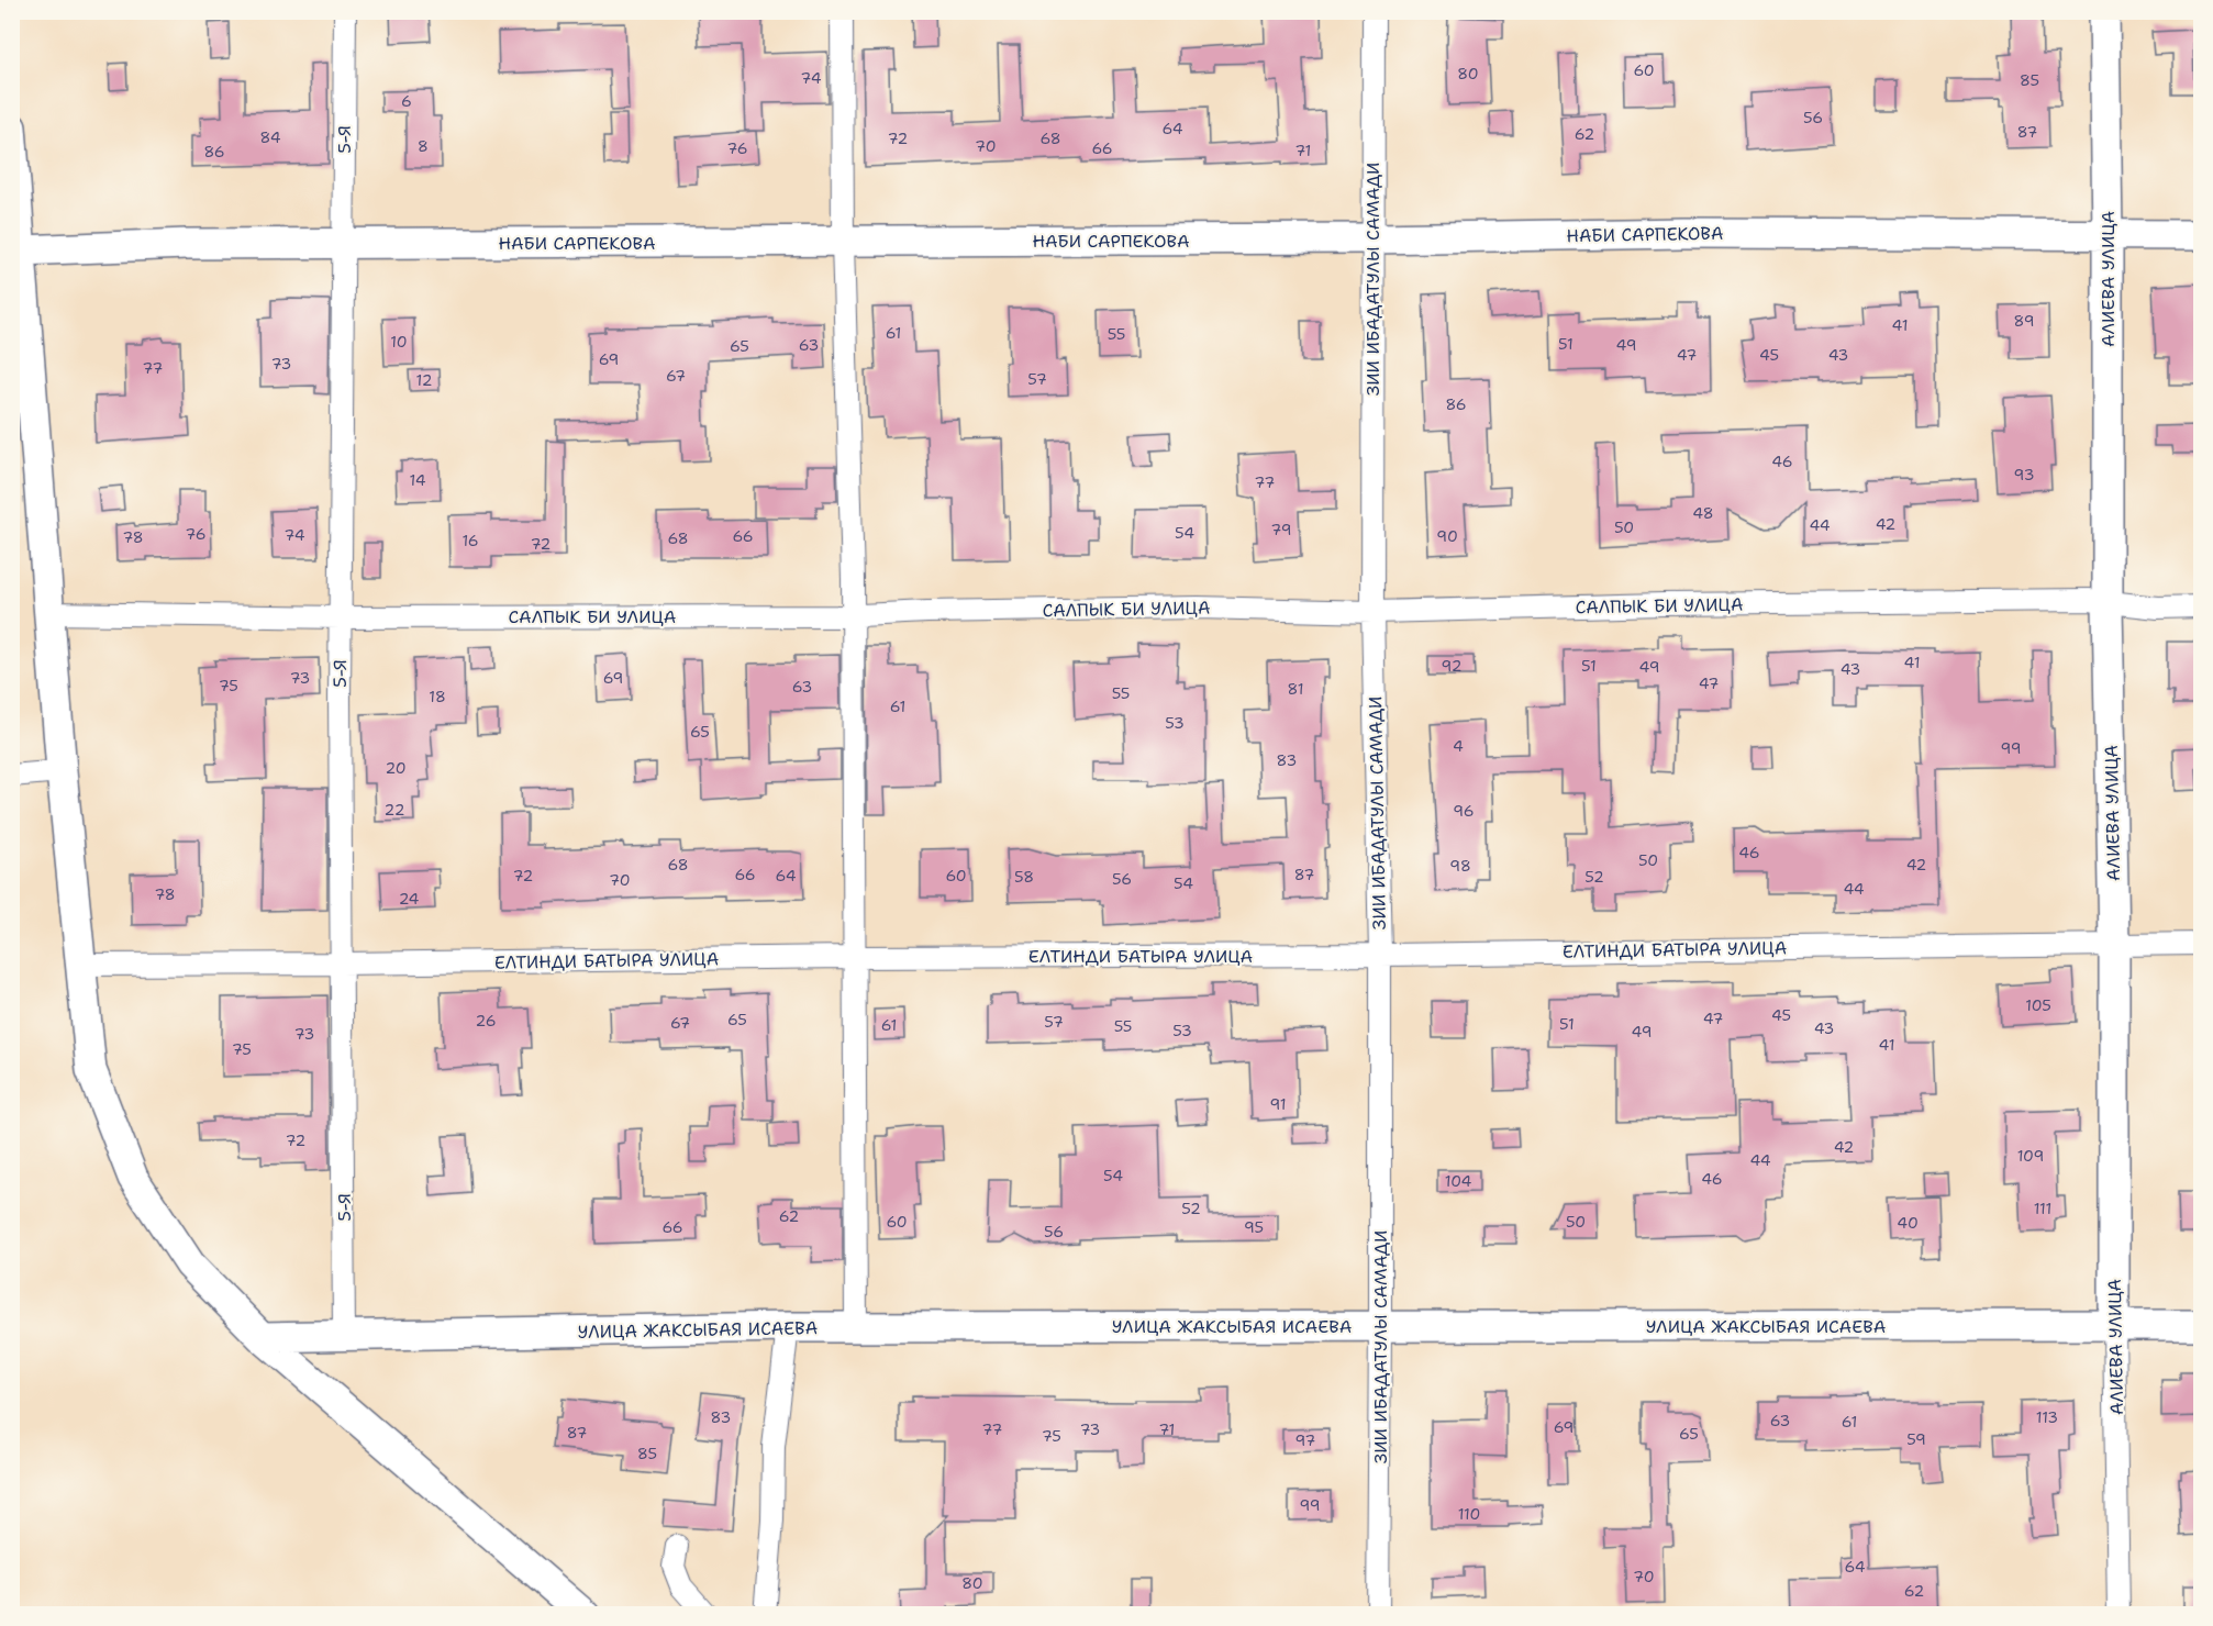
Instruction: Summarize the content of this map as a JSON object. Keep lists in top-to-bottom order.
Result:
{
  "streets": {
    "street": [
      "5-Я",
      "НАБИ САРПЕКОВА",
      "ЗИИ ИБАДАТУЛЫ САМАДИ",
      "АЛИЕВА УЛИЦА",
      "САЛПЫК БИ УЛИЦА",
      "ЕЛТИНДИ БАТЫРА УЛИЦА",
      "УЛИЦА ЖАКСЫБАЯ ИСАЕВА"
    ]
  },
  "crossings": [
    ["5-Я", "НАБИ САРПЕКОВА"],
    ["5-Я", "САЛПЫК БИ УЛИЦА"],
    ["5-Я", "ЕЛТИНДИ БАТЫРА УЛИЦА"],
    ["5-Я", "УЛИЦА ЖАКСЫБАЯ ИСАЕВА"],
    ["НАБИ САРПЕКОВА", "ЗИИ ИБАДАТУЛЫ САМАДИ"],
    ["НАБИ САРПЕКОВА", "АЛИЕВА УЛИЦА"],
    ["ЗИИ ИБАДАТУЛЫ САМАДИ", "САЛПЫК БИ УЛИЦА"],
    ["ЗИИ ИБАДАТУЛЫ САМАДИ", "ЕЛТИНДИ БАТЫРА УЛИЦА"],
    ["ЗИИ ИБАДАТУЛЫ САМАДИ", "УЛИЦА ЖАКСЫБАЯ ИСАЕВА"],
    ["АЛИЕВА УЛИЦА", "САЛПЫК БИ УЛИЦА"],
    ["АЛИЕВА УЛИЦА", "ЕЛТИНДИ БАТЫРА УЛИЦА"],
    ["АЛИЕВА УЛИЦА", "УЛИЦА ЖАКСЫБАЯ ИСАЕВА"]
  ],
  "house_numbers": [
    "60",
    "80",
    "74",
    "85",
    "6",
    "56",
    "64",
    "87",
    "62",
    "84",
    "72",
    "68",
    "8",
    "70",
    "76",
    "66",
    "71",
    "86",
    "89",
    "41",
    "61",
    "55",
    "10",
    "51",
    "63",
    "49",
    "65",
    "47",
    "45",
    "43",
    "69",
    "73",
    "77",
    "67",
    "57",
    "12",
    "86",
    "46",
    "93",
    "14",
    "77",
    "48",
    "42",
    "44",
    "50",
    "79",
    "54",
    "76",
    "74",
    "66",
    "90",
    "78",
    "68",
    "16",
    "72",
    "41",
    "92",
    "51",
    "49",
    "43",
    "73",
    "69",
    "47",
    "75",
    "63",
    "81",
    "55",
    "18",
    "61",
    "53",
    "65",
    "4",
    "99",
    "83",
    "20",
    "22",
    "96",
    "46",
    "50",
    "68",
    "42",
    "98",
    "66",
    "87",
    "72",
    "64",
    "60",
    "58",
    "52",
    "56",
    "70",
    "54",
    "44",
    "78",
    "24",
    "105",
    "45",
    "47",
    "65",
    "26",
    "57",
    "67",
    "51",
    "61",
    "55",
    "43",
    "53",
    "49",
    "73",
    "41",
    "75",
    "91",
    "72",
    "42",
    "109",
    "44",
    "54",
    "46",
    "104",
    "52",
    "111",
    "62",
    "60",
    "50",
    "40",
    "66",
    "95",
    "56",
    "83",
    "113",
    "63",
    "61",
    "69",
    "77",
    "73",
    "71",
    "87",
    "65",
    "75",
    "59",
    "97",
    "85",
    "99",
    "110",
    "64",
    "70",
    "80",
    "62"
  ]
}
